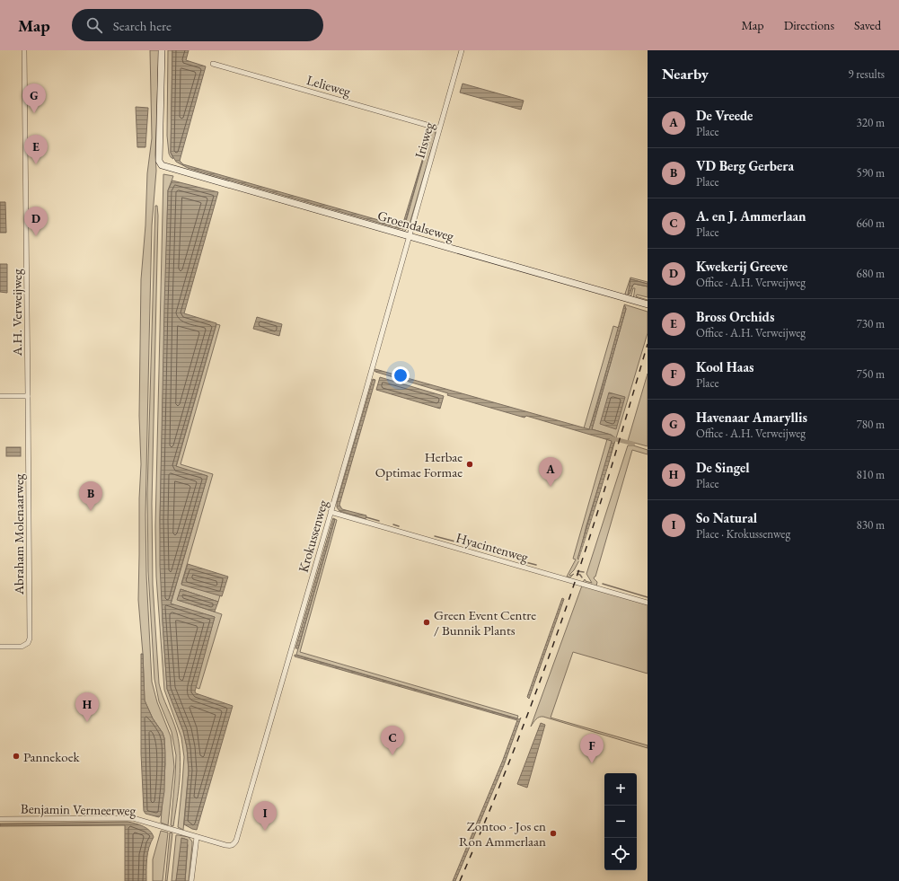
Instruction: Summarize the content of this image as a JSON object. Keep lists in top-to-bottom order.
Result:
{
  "streets": {
    "street": [
      "Lelieweg",
      "Irisweg",
      "Groendalseweg",
      "A.H. Verweijweg",
      "Abraham Molenaarweg",
      "Krokussenweg",
      "Hyacintenweg",
      "Benjamin Vermeerweg"
    ]
  },
  "crossings": [
    ["Lelieweg", "Irisweg"],
    ["Irisweg", "Groendalseweg"],
    ["Irisweg", "Krokussenweg"],
    ["Groendalseweg", "Krokussenweg"],
    ["A.H. Verweijweg", "Abraham Molenaarweg"],
    ["Krokussenweg", "Hyacintenweg"],
    ["Krokussenweg", "Benjamin Vermeerweg"]
  ],
  "places": [
    "Herbae Optimae Formae",
    "Green Event Centre / Bunnik Plants",
    "Pannekoek",
    "Zontoo - Jos en Ron Ammerlaan"
  ],
  "page": {
    "header": "Map",
    "search": "Search here",
    "nav": ["Map", "Directions", "Saved"],
    "heading": ["Nearby", "9 results"],
    "pins": [
      "G",
      "E",
      "D",
      "A",
      "B",
      "H",
      "C",
      "F",
      "I"
    ],
    "list": [
      {
        "mark": "A",
        "name": "De Vreede",
        "note": "Place",
        "value": "320 m"
      },
      {
        "mark": "B",
        "name": "VD Berg Gerbera",
        "note": "Place",
        "value": "590 m"
      },
      {
        "mark": "C",
        "name": "A. en J. Ammerlaan",
        "note": "Place",
        "value": "660 m"
      },
      {
        "mark": "D",
        "name": "Kwekerij Greeve",
        "note": "Office · A.H. Verweijweg",
        "value": "680 m"
      },
      {
        "mark": "E",
        "name": "Bross Orchids",
        "note": "Office · A.H. Verweijweg",
        "value": "730 m"
      },
      {
        "mark": "F",
        "name": "Kool Haas",
        "note": "Place",
        "value": "750 m"
      },
      {
        "mark": "G",
        "name": "Havenaar Amaryllis",
        "note": "Office · A.H. Verweijweg",
        "value": "780 m"
      },
      {
        "mark": "H",
        "name": "De Singel",
        "note": "Place",
        "value": "810 m"
      },
      {
        "mark": "I",
        "name": "So Natural",
        "note": "Place · Krokussenweg",
        "value": "830 m"
      }
    ],
    "map_buttons": ["+", "−"]
  }
}
